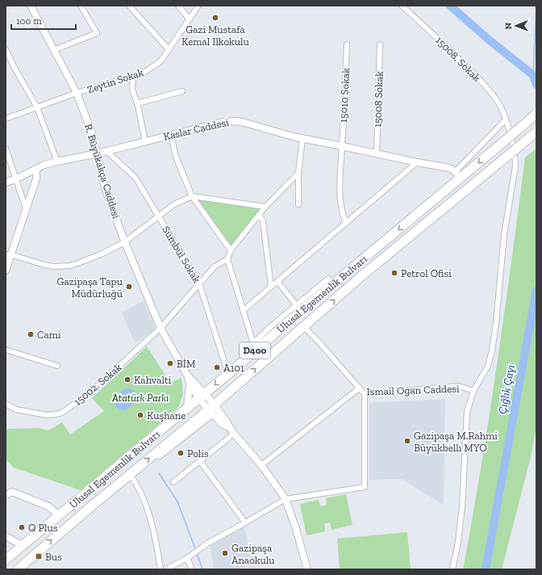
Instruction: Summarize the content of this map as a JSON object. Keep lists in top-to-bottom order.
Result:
{
  "streets": {
    "highway": ["Ulusal Egemenlik Bulvarı", "D400"],
    "street": [
      "15008. Sokak",
      "Zeytin Sokak",
      "15010 Sokak",
      "15008 Sokak",
      "Kaslar Caddesi",
      "R. Büyükakça Caddesi",
      "Sümbül Sokak",
      "15002. Sokak",
      "Ismail Ogan Caddesi"
    ]
  },
  "crossings": [
    ["15008. Sokak", "Ismail Ogan Caddesi"],
    ["Zeytin Sokak", "R. Büyükakça Caddesi"],
    ["15010 Sokak", "Kaslar Caddesi"],
    ["15008 Sokak", "Kaslar Caddesi"],
    ["Kaslar Caddesi", "R. Büyükakça Caddesi"],
    ["Kaslar Caddesi", "Sümbül Sokak"],
    ["Kaslar Caddesi", "Ulusal Egemenlik Bulvarı"],
    ["R. Büyükakça Caddesi", "Ulusal Egemenlik Bulvarı"],
    ["R. Büyükakça Caddesi", "15002. Sokak"],
    ["Sümbül Sokak", "Ulusal Egemenlik Bulvarı"],
    ["Sümbül Sokak", "15002. Sokak"],
    ["Ulusal Egemenlik Bulvarı", "Ismail Ogan Caddesi"]
  ],
  "water": ["Çığlık Çayı"],
  "parks": ["Atatürk Parkı"],
  "places": {
    "other": [
      "Gazi Mustafa Kemal Ilkokulu",
      "Petrol Ofisi",
      "Gazipaşa Tapu Müdürluğü",
      "Cami",
      "BİM",
      "A101",
      "Kahvalti",
      "Kuşhane",
      "Gazipaşa M.Rahmi Büyükbellı MYO",
      "Polis",
      "Q Plus",
      "Gazipaşa Anaokulu"
    ],
    "transit": ["Bus"]
  },
  "scale_bar": "100 m",
  "north": "left"
}
